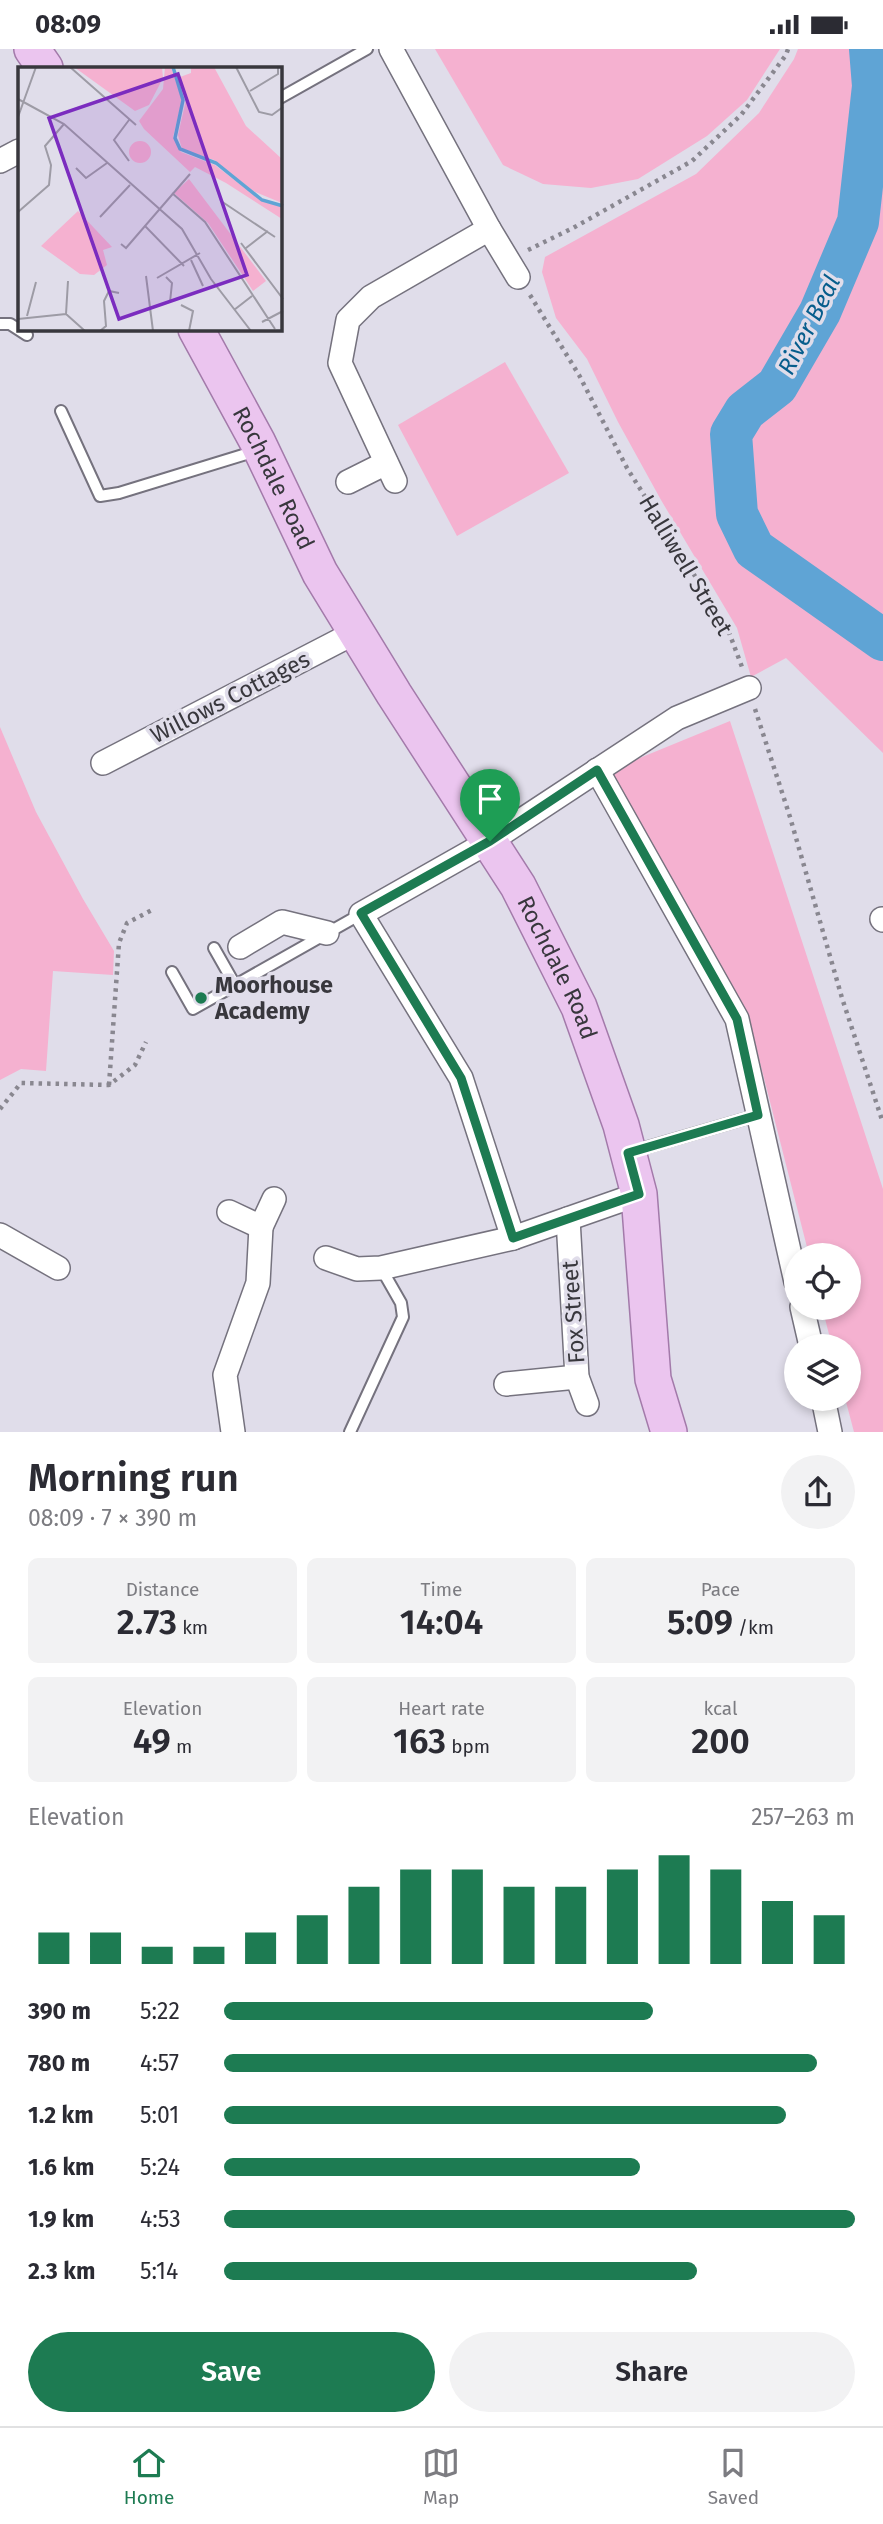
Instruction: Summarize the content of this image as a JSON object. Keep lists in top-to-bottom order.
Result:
{
  "streets": {
    "main road": ["Rochdale Road"],
    "street": ["Willows Cottages", "Fox Street"],
    "path": ["Halliwell Street"]
  },
  "crossings": [
    ["Rochdale Road", "Willows Cottages"]
  ],
  "water": ["River Beal"],
  "places": ["Moorhouse Academy"],
  "page": {
    "status": "08:09",
    "heading": ["Morning run", "08:09 · 7 × 390 m"],
    "stats": [
      ["Distance", "2.73 km"],
      ["Time", "14:04"],
      ["Pace", "5:09 /km"],
      ["Elevation", "49 m"],
      ["Heart rate", "163 bpm"],
      ["kcal", "200"]
    ],
    "chart": ["Elevation", "257–263 m"],
    "list": [
      {
        "name": "390 m",
        "note": "5:22"
      },
      {
        "name": "780 m",
        "note": "4:57"
      },
      {
        "name": "1.2 km",
        "note": "5:01"
      },
      {
        "name": "1.6 km",
        "note": "5:24"
      },
      {
        "name": "1.9 km",
        "note": "4:53"
      },
      {
        "name": "2.3 km",
        "note": "5:14"
      }
    ],
    "buttons": ["Save", "Share"],
    "tabs": ["Home", "Map", "Saved"]
  }
}
